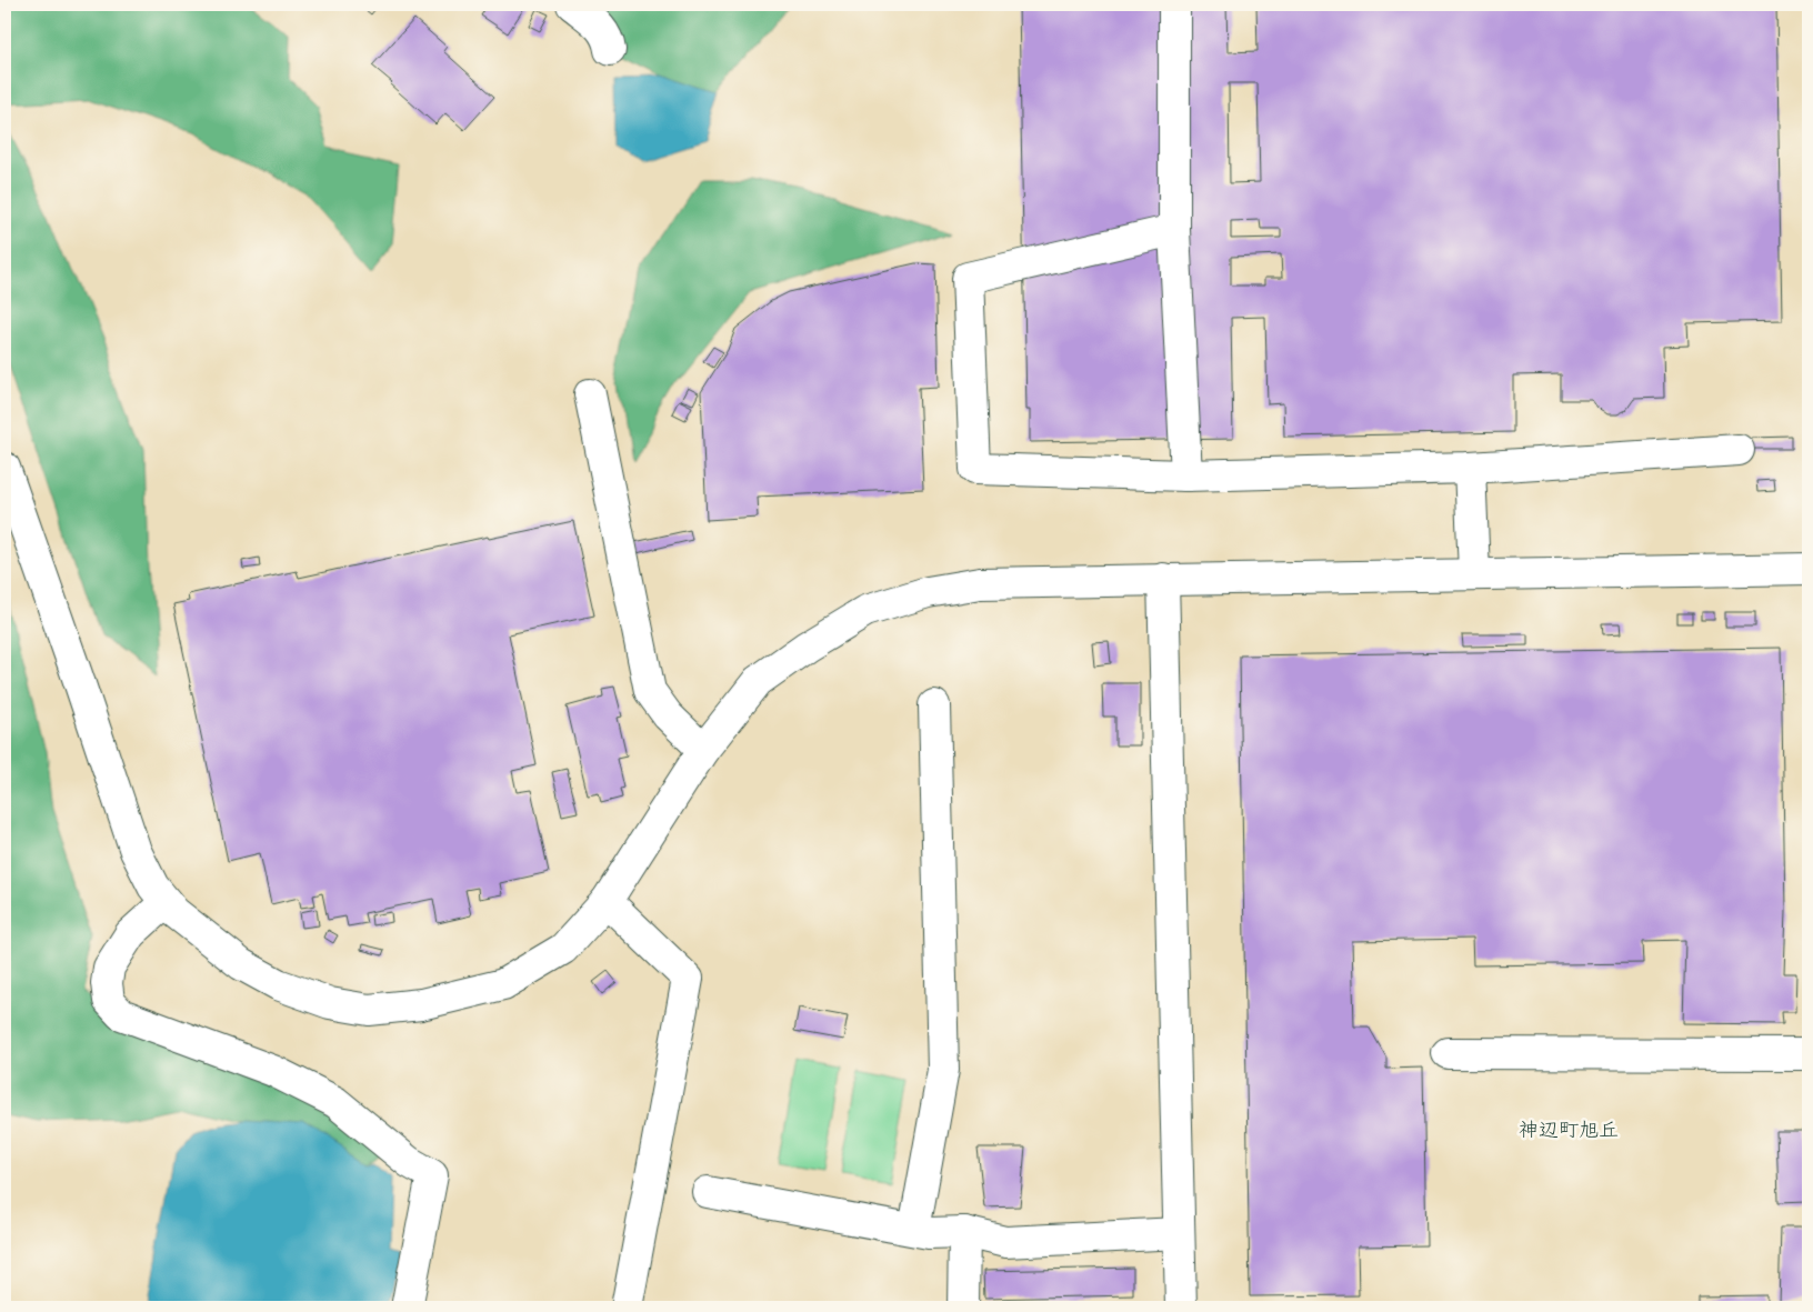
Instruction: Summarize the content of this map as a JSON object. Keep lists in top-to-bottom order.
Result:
{
  "districts": ["神辺町旭丘"]
}
